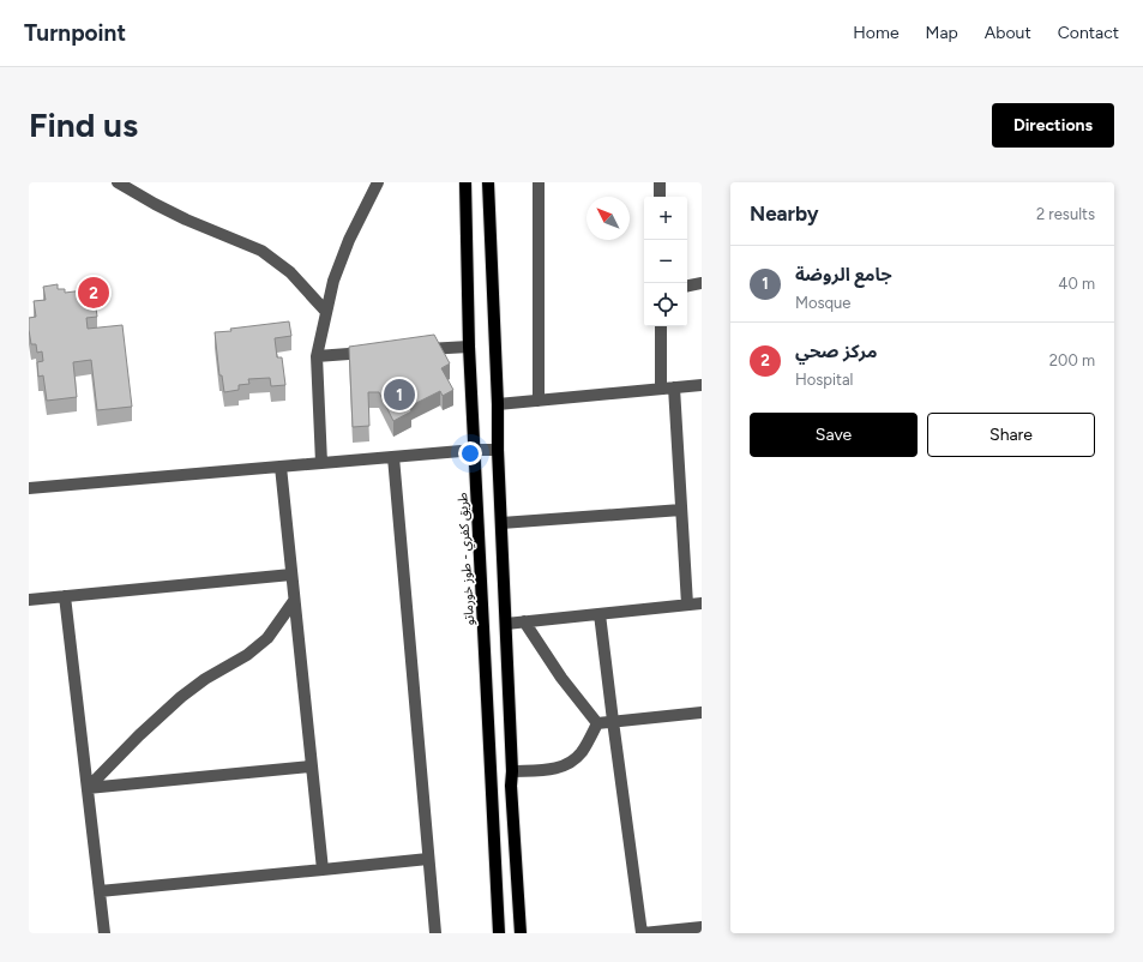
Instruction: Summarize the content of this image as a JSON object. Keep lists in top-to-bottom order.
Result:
{
  "streets": {
    "main road": ["طريق كفري - طوز خورماتو"]
  },
  "north": "top left",
  "page": {
    "header": "Turnpoint",
    "nav": [
      "Home",
      "Map",
      "About",
      "Contact"
    ],
    "buttons": [
      "Directions",
      ["Save", "Share"]
    ],
    "title": "Find us",
    "heading": ["Nearby", "2 results"],
    "map_buttons": ["+", "−"],
    "list": [
      {
        "mark": "1",
        "name": "جامع الروضة",
        "note": "Mosque",
        "value": "40 m"
      },
      {
        "mark": "2",
        "name": "مركز صحي",
        "note": "Hospital",
        "value": "200 m"
      }
    ],
    "pins": ["2", "1"]
  }
}
